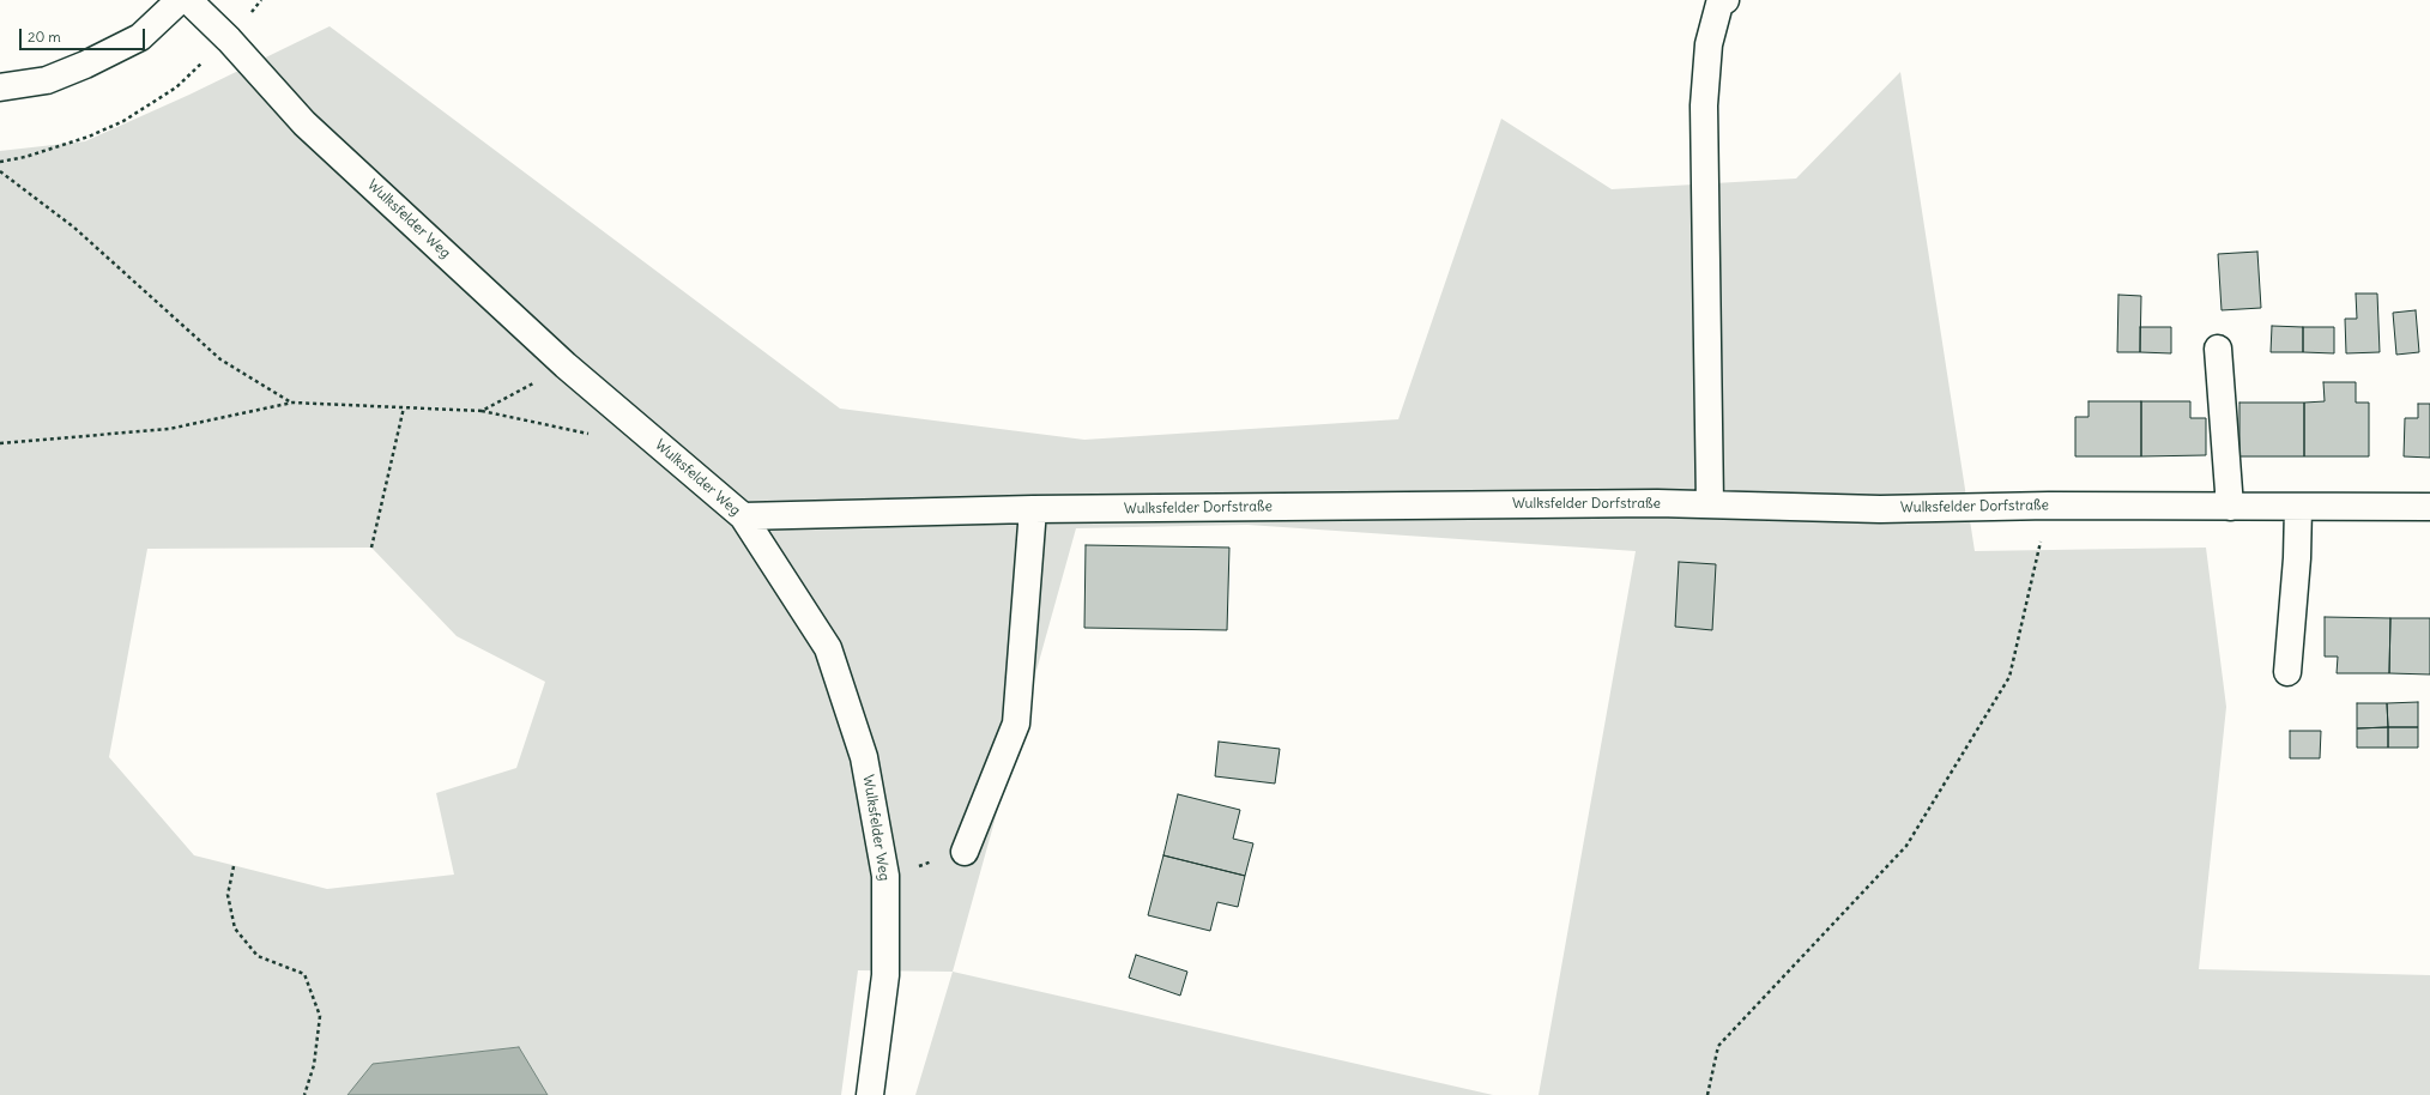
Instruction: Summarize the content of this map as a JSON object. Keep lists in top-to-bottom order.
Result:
{
  "streets": {
    "street": ["Wulksfelder Weg", "Wulksfelder Dorfstraße"]
  },
  "crossings": [
    ["Wulksfelder Weg", "Wulksfelder Dorfstraße"]
  ],
  "scale_bar": "20 m"
}
